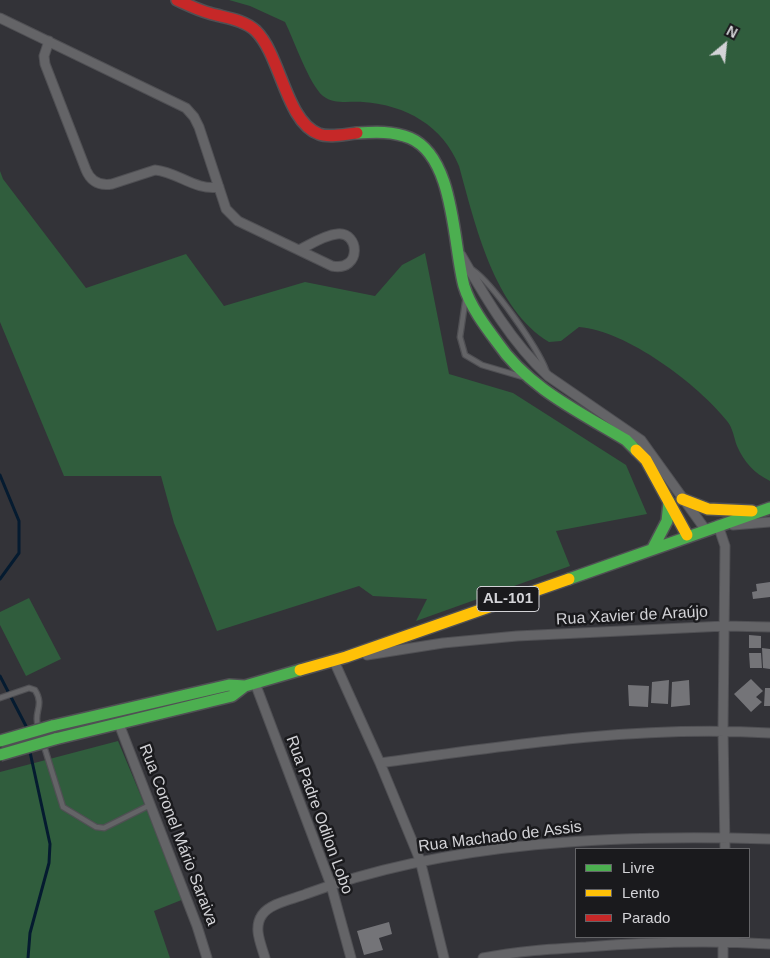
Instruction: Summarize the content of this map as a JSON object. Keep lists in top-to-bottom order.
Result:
{
  "streets": {
    "main road": ["AL-101"],
    "street": [
      "Rua Xavier de Araújo",
      "Rua Padre Odilon Lobo",
      "Rua Coronel Mário Saraiva",
      "Rua Machado de Assis"
    ]
  },
  "crossings": [
    ["AL-101", "Rua Xavier de Araújo"],
    ["AL-101", "Rua Padre Odilon Lobo"],
    ["AL-101", "Rua Coronel Mário Saraiva"],
    ["Rua Padre Odilon Lobo", "Rua Machado de Assis"]
  ],
  "legend": ["Livre", "Lento", "Parado"],
  "north": "top right"
}
